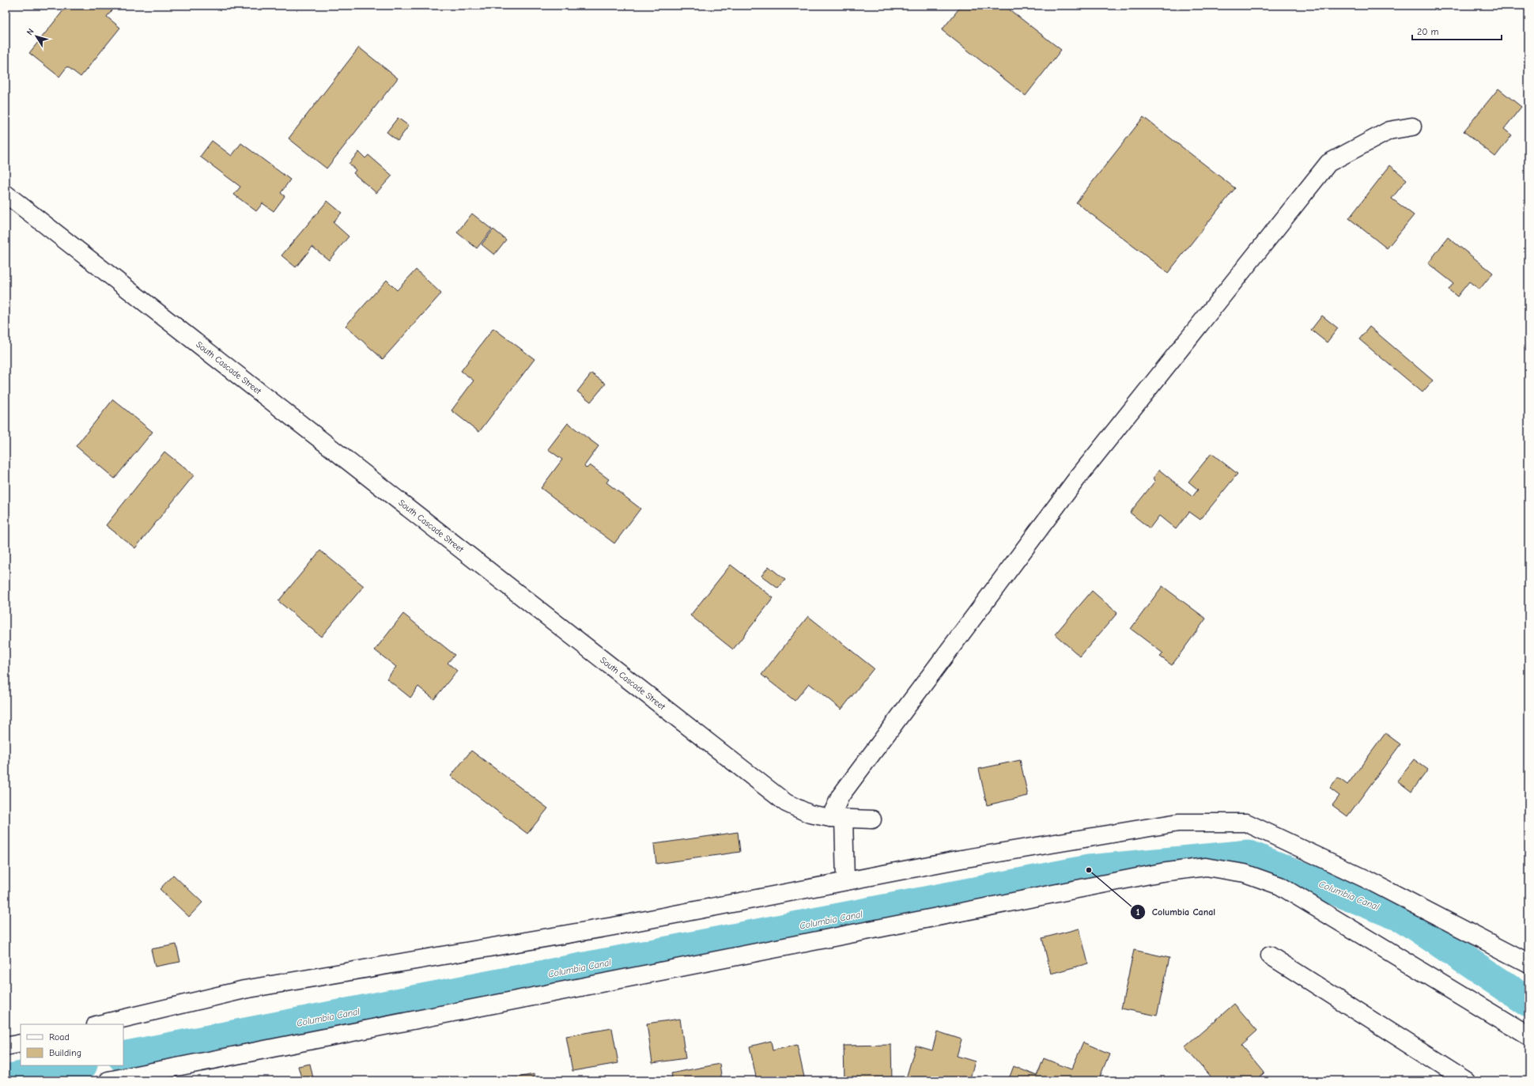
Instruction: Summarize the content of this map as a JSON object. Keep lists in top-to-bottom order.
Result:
{
  "streets": {
    "street": ["South Cascade Street"]
  },
  "water": ["Columbia Canal"],
  "places": ["Columbia Canal"],
  "legend": ["Road", "Building"],
  "scale_bar": "20 m",
  "north": "top left"
}
